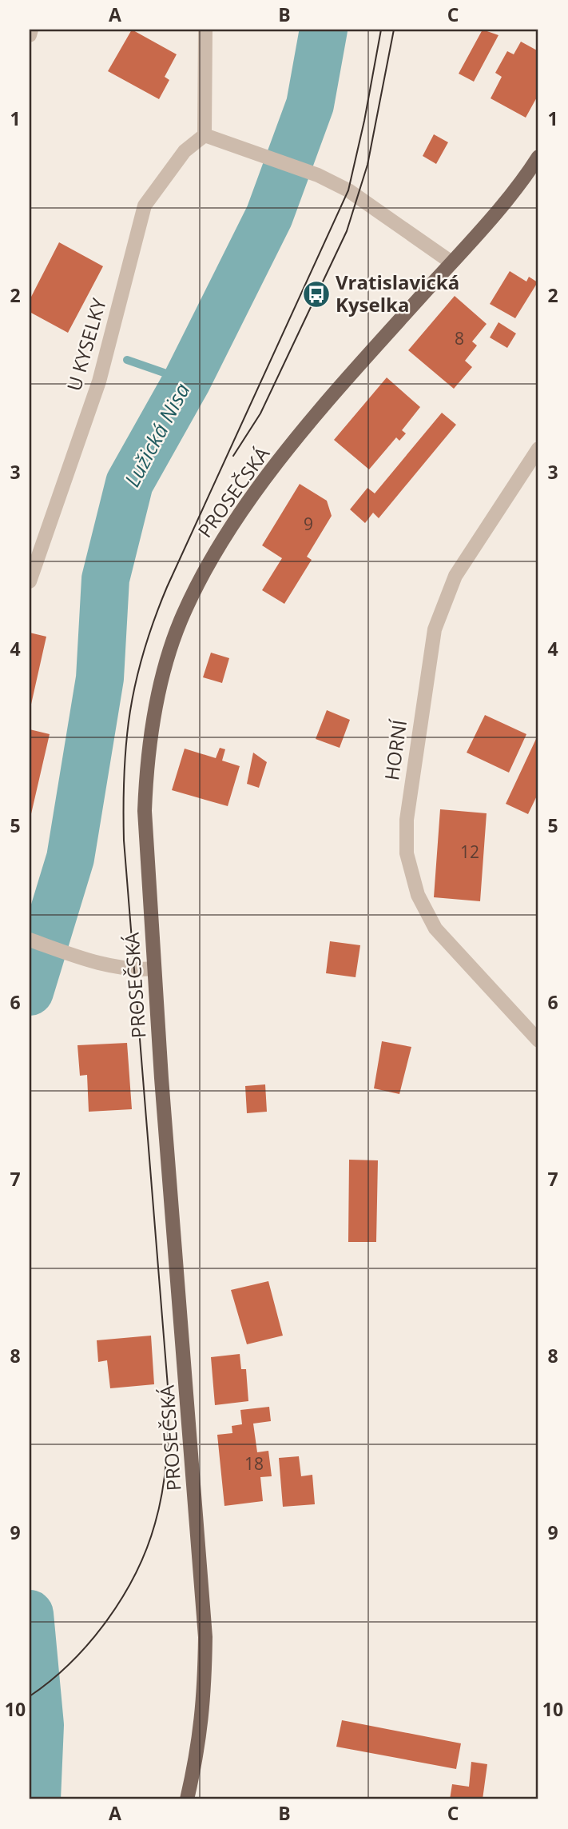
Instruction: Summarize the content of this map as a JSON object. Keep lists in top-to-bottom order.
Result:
{
  "streets": {
    "main road": ["PROSEČSKÁ"],
    "street": ["U KYSELKY", "HORNÍ"]
  },
  "water": ["Lužická Nisa"],
  "places": {
    "bus stop": ["Vratislavická Kyselka"]
  },
  "house_numbers": [
    "8",
    "9",
    "12",
    "18"
  ],
  "grid": {
    "columns": ["A", "B", "C"],
    "rows": [
      "1",
      "2",
      "3",
      "4",
      "5",
      "6",
      "7",
      "8",
      "9",
      "10"
    ]
  }
}
